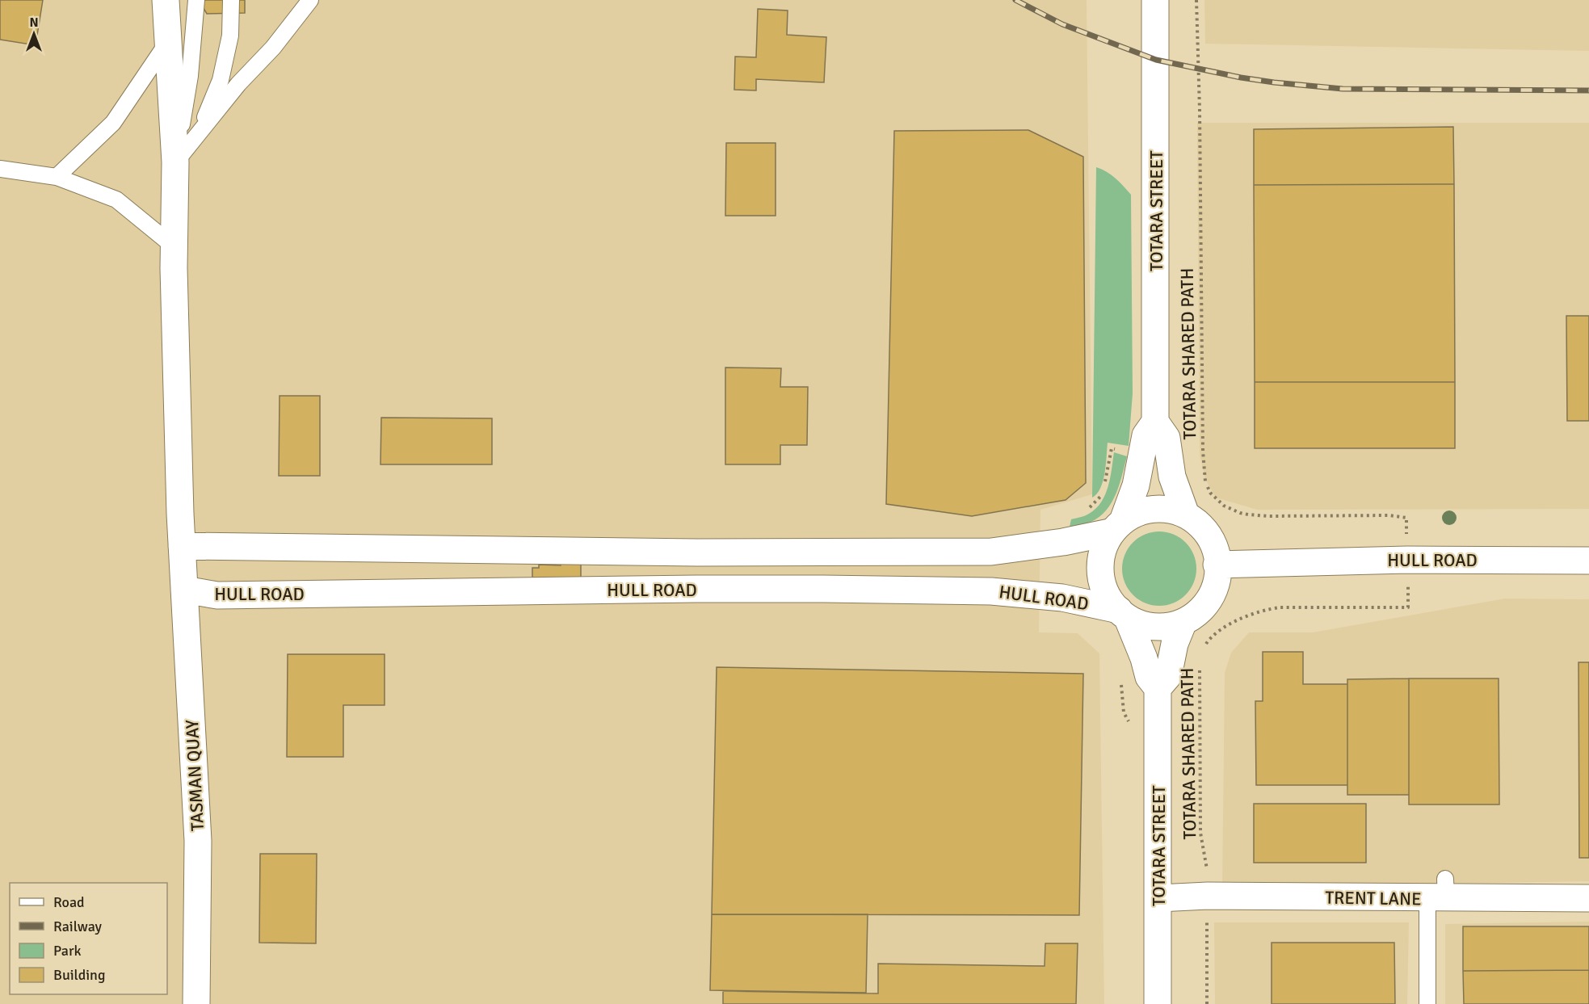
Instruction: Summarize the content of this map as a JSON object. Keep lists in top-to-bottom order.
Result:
{
  "streets": {
    "street": [
      "TOTARA STREET",
      "HULL ROAD",
      "TASMAN QUAY",
      "TRENT LANE"
    ],
    "path": ["TOTARA SHARED PATH"]
  },
  "crossings": [
    ["TOTARA STREET", "HULL ROAD"],
    ["TOTARA STREET", "TRENT LANE"],
    ["TOTARA SHARED PATH", "TRENT LANE"],
    ["HULL ROAD", "TASMAN QUAY"]
  ],
  "legend": [
    "Road",
    "Railway",
    "Park",
    "Building"
  ],
  "north": "top"
}
